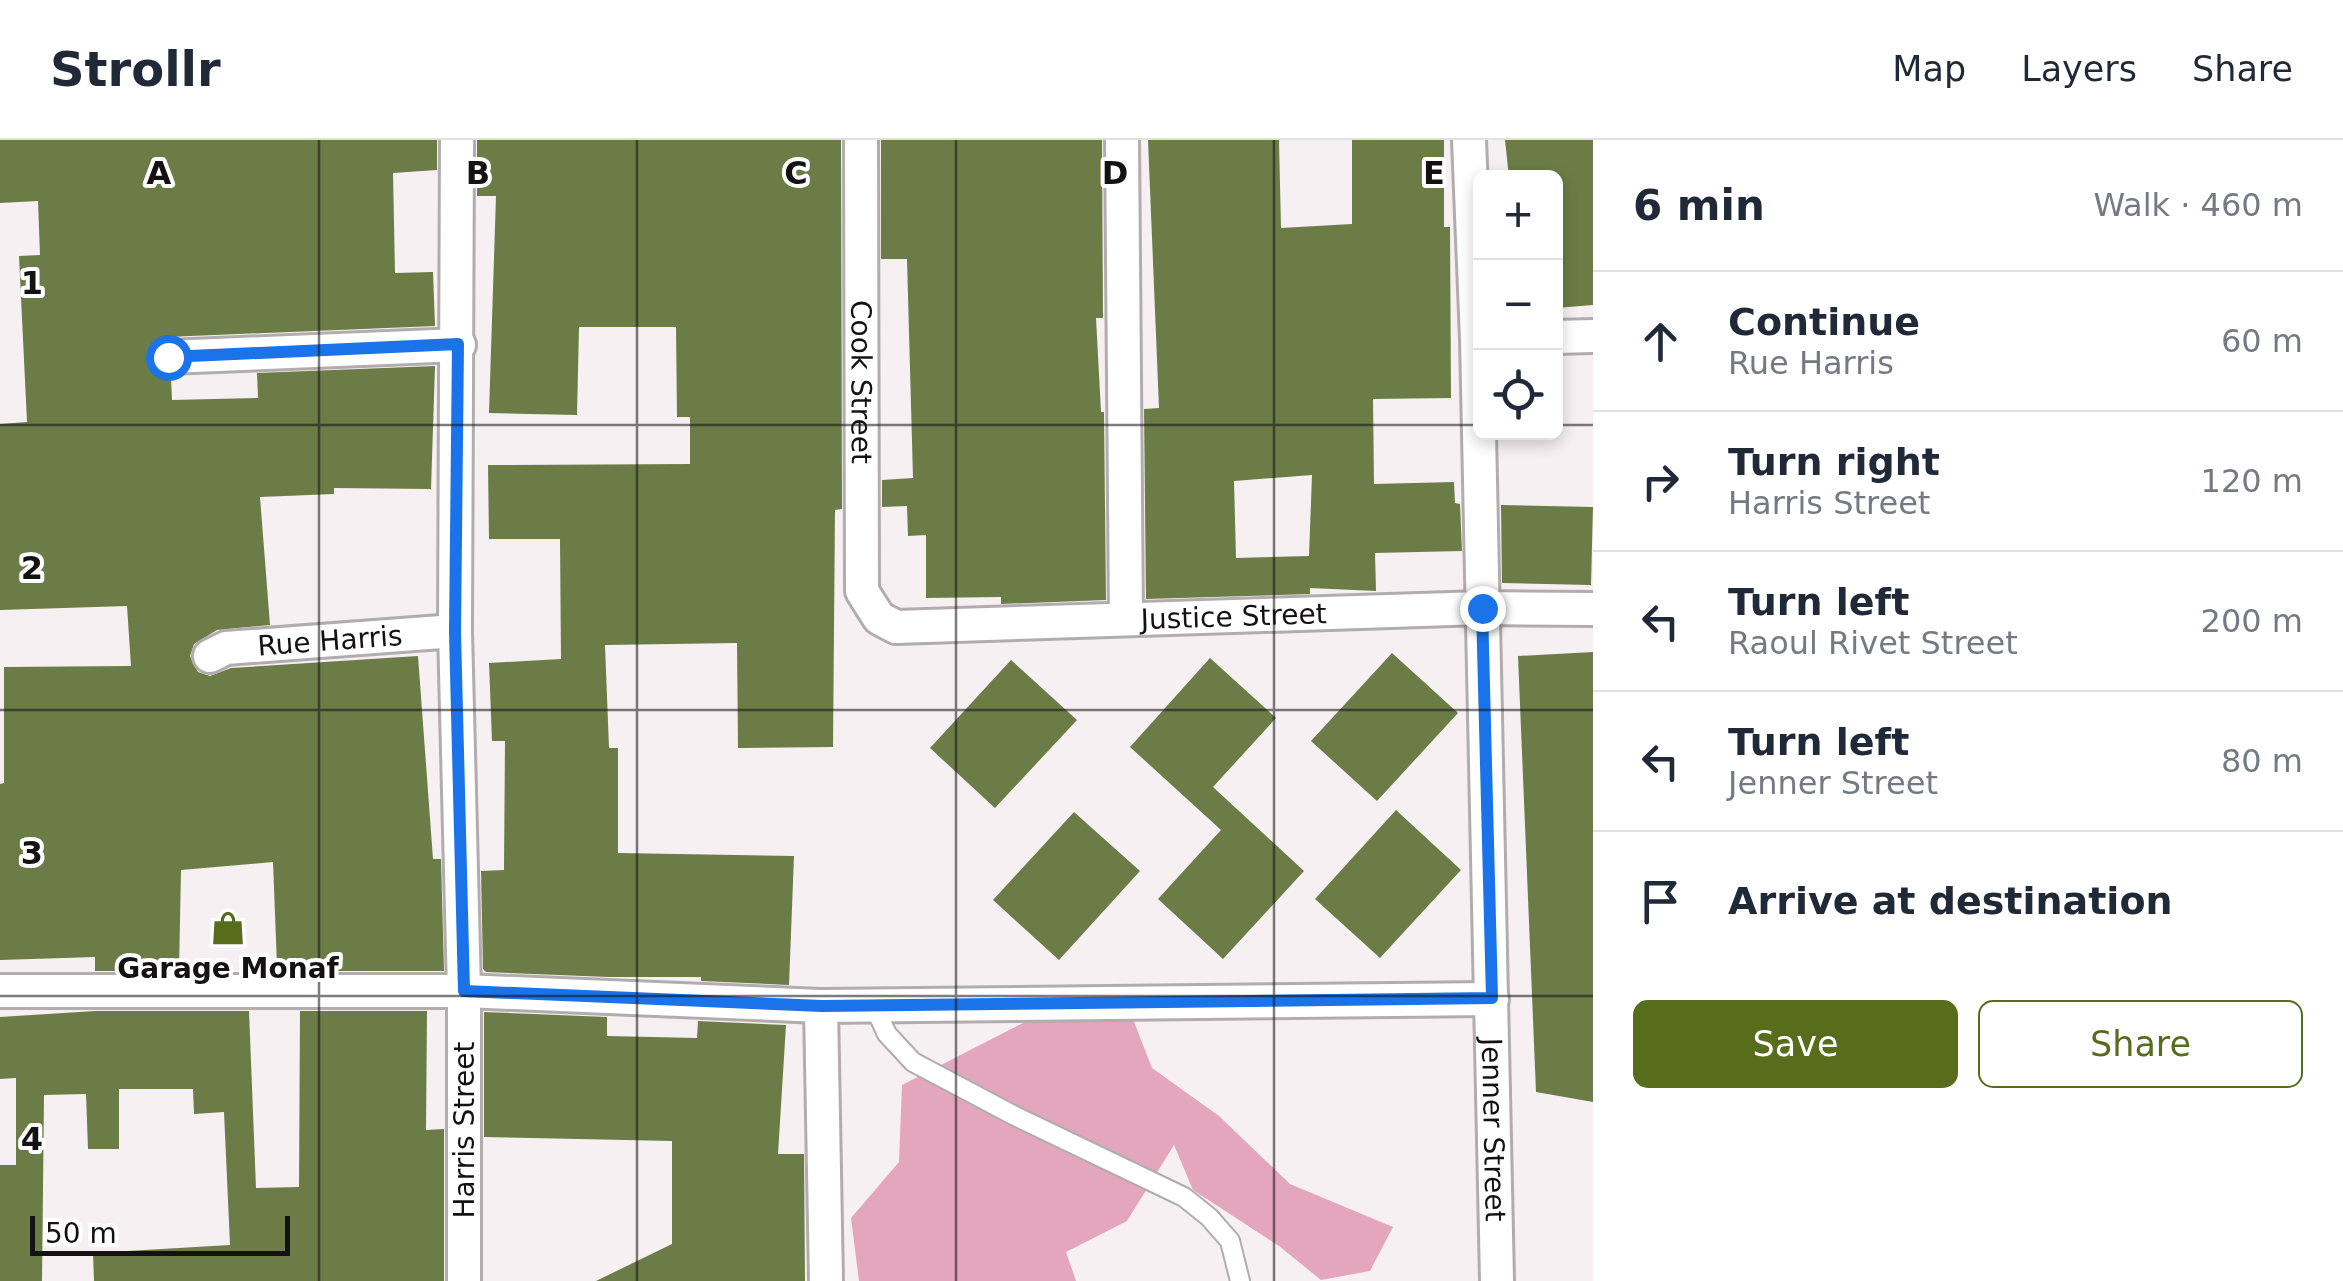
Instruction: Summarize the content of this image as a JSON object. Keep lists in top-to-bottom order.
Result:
{
  "streets": {
    "street": [
      "Cook Street",
      "Justice Street",
      "Rue Harris",
      "Harris Street",
      "Jenner Street"
    ]
  },
  "crossings": [
    ["Cook Street", "Justice Street"],
    ["Justice Street", "Jenner Street"],
    ["Rue Harris", "Harris Street"]
  ],
  "places": {
    "shop": ["Garage Monaf"]
  },
  "scale_bar": "50 m",
  "page": {
    "header": "Strollr",
    "nav": ["Map", "Layers", "Share"],
    "heading": ["6 min", "Walk · 460 m"],
    "map_buttons": ["+", "−"],
    "list": [
      ["Continue", "Rue Harris", "60 m"],
      ["Turn right", "Harris Street", "120 m"],
      ["Turn left", "Raoul Rivet Street", "200 m"],
      ["Turn left", "Jenner Street", "80 m"],
      "Arrive at destination"
    ],
    "buttons": ["Save", "Share"],
    "scale": "50 m"
  },
  "grid": {
    "columns": [
      "A",
      "B",
      "C",
      "D",
      "E"
    ],
    "rows": [
      "1",
      "2",
      "3",
      "4"
    ]
  }
}
